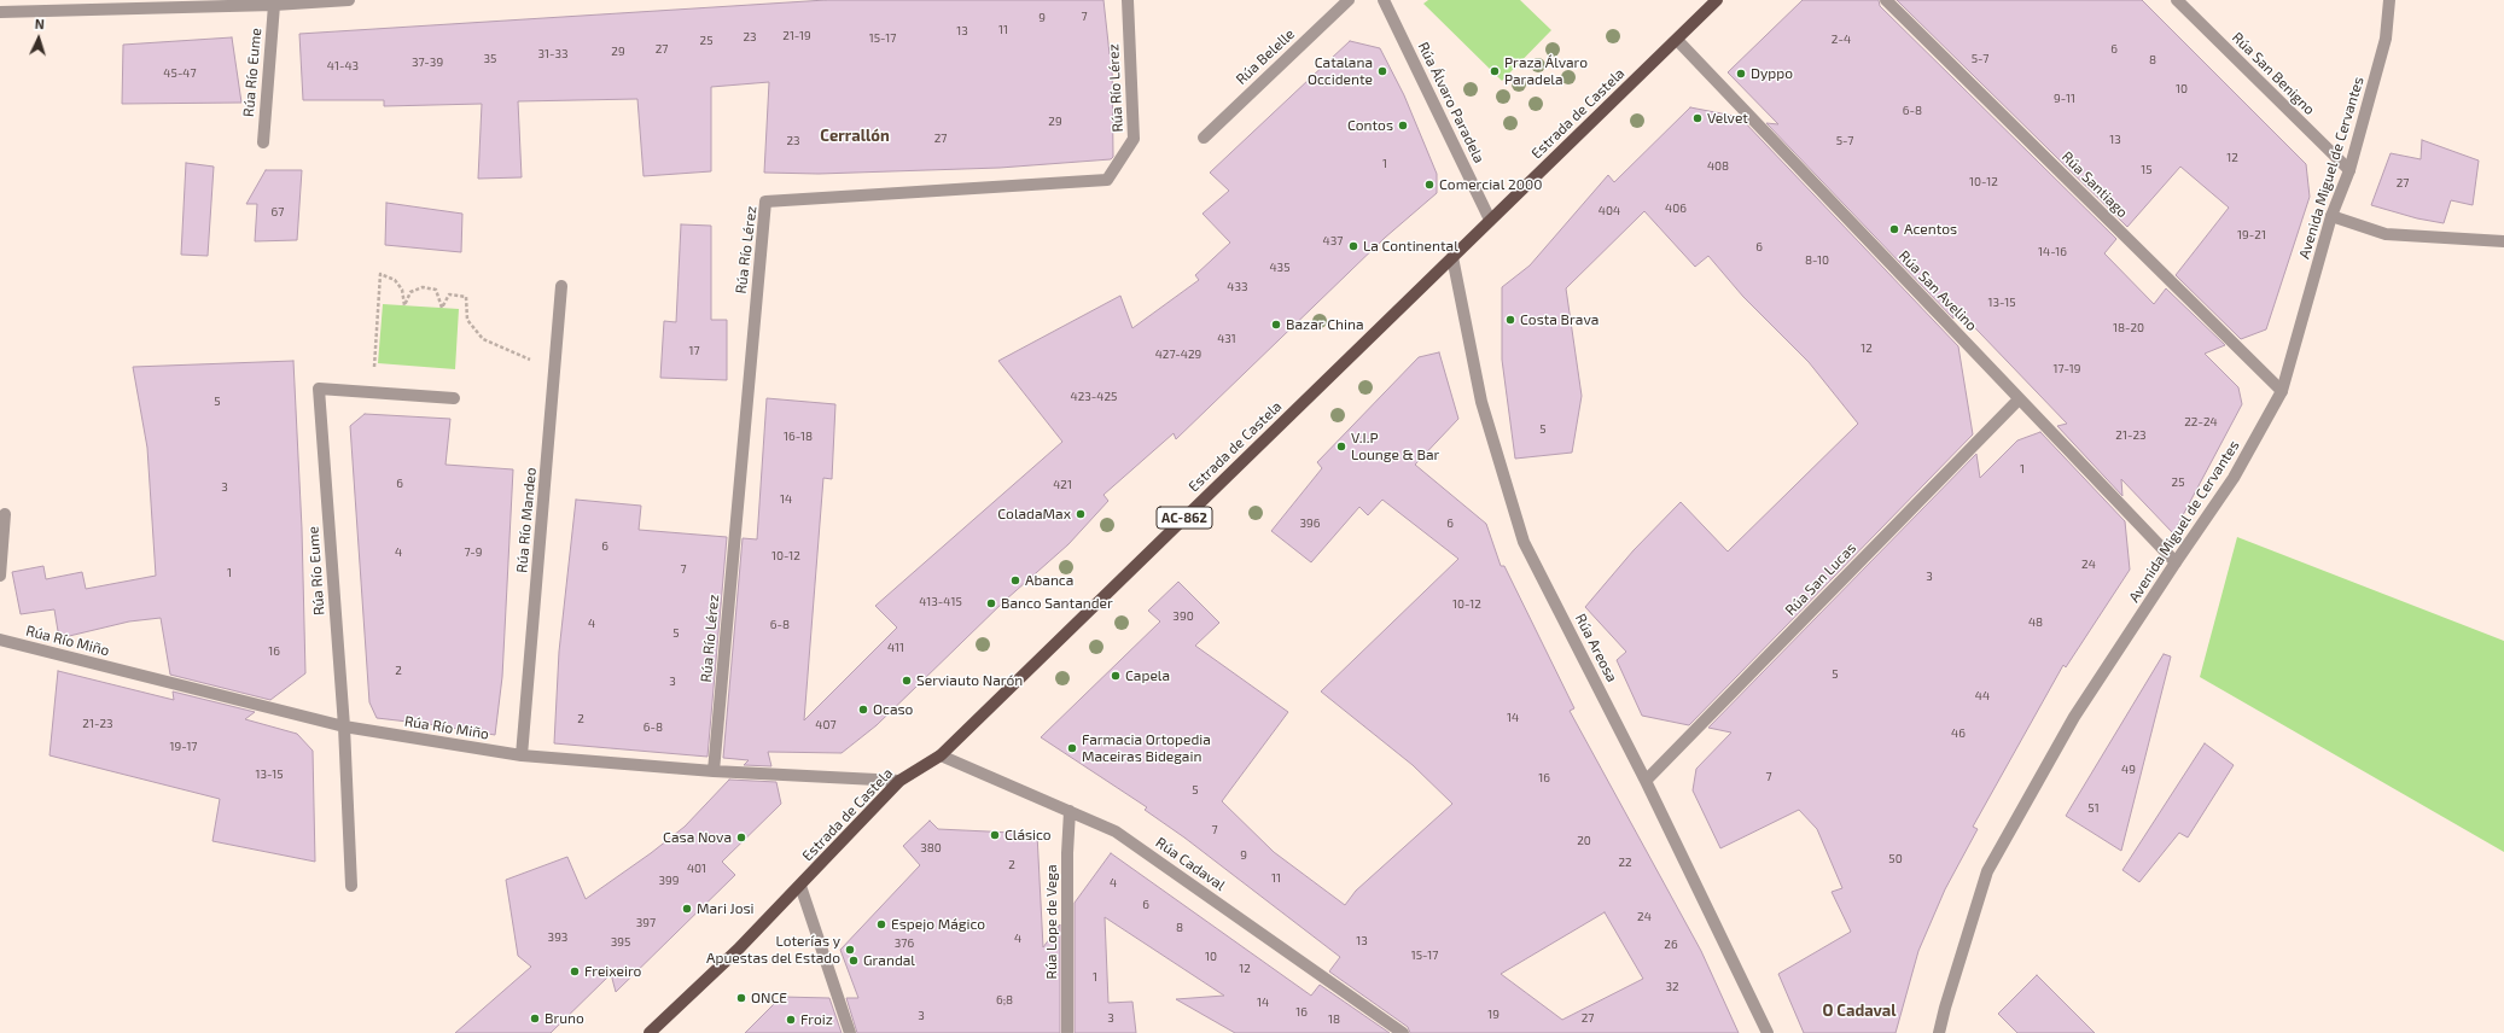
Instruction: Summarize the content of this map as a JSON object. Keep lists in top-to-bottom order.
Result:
{
  "streets": {
    "main road": ["Estrada de Castela", "AC-862"],
    "street": [
      "Rúa Belelle",
      "Rúa Río Eume",
      "Rúa San Benigno",
      "Rúa Río Lérez",
      "Rúa Álvaro Paradela",
      "Avenida Miguel de Cervantes",
      "Rúa Santiago",
      "Rúa San Avelino",
      "Rúa Río Mandeo",
      "Rúa San Lucas",
      "Rúa Río Miño",
      "Rúa Areosa",
      "Rúa Cadaval",
      "Rúa Lope de Vega"
    ]
  },
  "crossings": [
    ["Rúa Río Eume", "Rúa Río Miño"],
    ["Rúa San Benigno", "Avenida Miguel de Cervantes"],
    ["Rúa Río Lérez", "Rúa Río Miño"],
    ["Rúa Álvaro Paradela", "Estrada de Castela"],
    ["Estrada de Castela", "Rúa San Avelino"],
    ["Estrada de Castela", "Rúa Río Miño"],
    ["Estrada de Castela", "Rúa Areosa"],
    ["Estrada de Castela", "Rúa Cadaval"],
    ["Avenida Miguel de Cervantes", "Rúa Santiago"],
    ["Avenida Miguel de Cervantes", "Rúa San Avelino"],
    ["Rúa San Avelino", "Rúa San Lucas"],
    ["Rúa Río Mandeo", "Rúa Río Miño"],
    ["Rúa San Lucas", "Rúa Areosa"],
    ["Rúa Cadaval", "Rúa Lope de Vega"]
  ],
  "districts": ["Cerrallón", "O Cadaval"],
  "places": [
    "Catalana Occidente",
    "Praza Álvaro Paradela",
    "Dyppo",
    "Velvet",
    "Contos",
    "Comercial 2000",
    "Acentos",
    "La Continental",
    "Costa Brava",
    "Bazar China",
    "V.I.P Lounge & Bar",
    "ColadaMax",
    "Abanca",
    "Banco Santander",
    "Capela",
    "Serviauto Narón",
    "Ocaso",
    "Farmacia Ortopedia Maceiras Bidegain",
    "Clásico",
    "Casa Nova",
    "Mari Josi",
    "Espejo Mágico",
    "Loterías y Apuestas del Estado",
    "Grandal",
    "Freixeiro",
    "ONCE",
    "Bruno",
    "Froiz"
  ],
  "house_numbers": [
    "7",
    "9",
    "11",
    "13",
    "21-19",
    "23",
    "15-17",
    "2-4",
    "25",
    "27",
    "6",
    "29",
    "31-33",
    "35",
    "5-7",
    "8",
    "37-39",
    "41-43",
    "45-47",
    "10",
    "9-11",
    "6-8",
    "29",
    "27",
    "13",
    "23",
    "5-7",
    "12",
    "1",
    "408",
    "15",
    "10-12",
    "27",
    "406",
    "404",
    "67",
    "19-21",
    "437",
    "6",
    "14-16",
    "8-10",
    "435",
    "433",
    "13-15",
    "18-20",
    "431",
    "12",
    "17",
    "427-429",
    "17-19",
    "423-425",
    "5",
    "22-24",
    "5",
    "21-23",
    "16-18",
    "1",
    "25",
    "6",
    "421",
    "3",
    "14",
    "396",
    "6",
    "6",
    "4",
    "7-9",
    "10-12",
    "24",
    "7",
    "1",
    "3",
    "413-415",
    "10-12",
    "390",
    "48",
    "4",
    "6-8",
    "5",
    "411",
    "16",
    "2",
    "5",
    "3",
    "44",
    "14",
    "2",
    "21-23",
    "407",
    "6-8",
    "46",
    "19-17",
    "49",
    "13-15",
    "7",
    "16",
    "5",
    "51",
    "7",
    "20",
    "380",
    "9",
    "50",
    "22",
    "2",
    "401",
    "11",
    "399",
    "4",
    "6",
    "24",
    "397",
    "8",
    "393",
    "4",
    "13",
    "395",
    "376",
    "26",
    "15-17",
    "10",
    "12",
    "1",
    "32",
    "6;8",
    "14",
    "16",
    "19",
    "3",
    "3",
    "27",
    "18"
  ],
  "north": "top"
}
